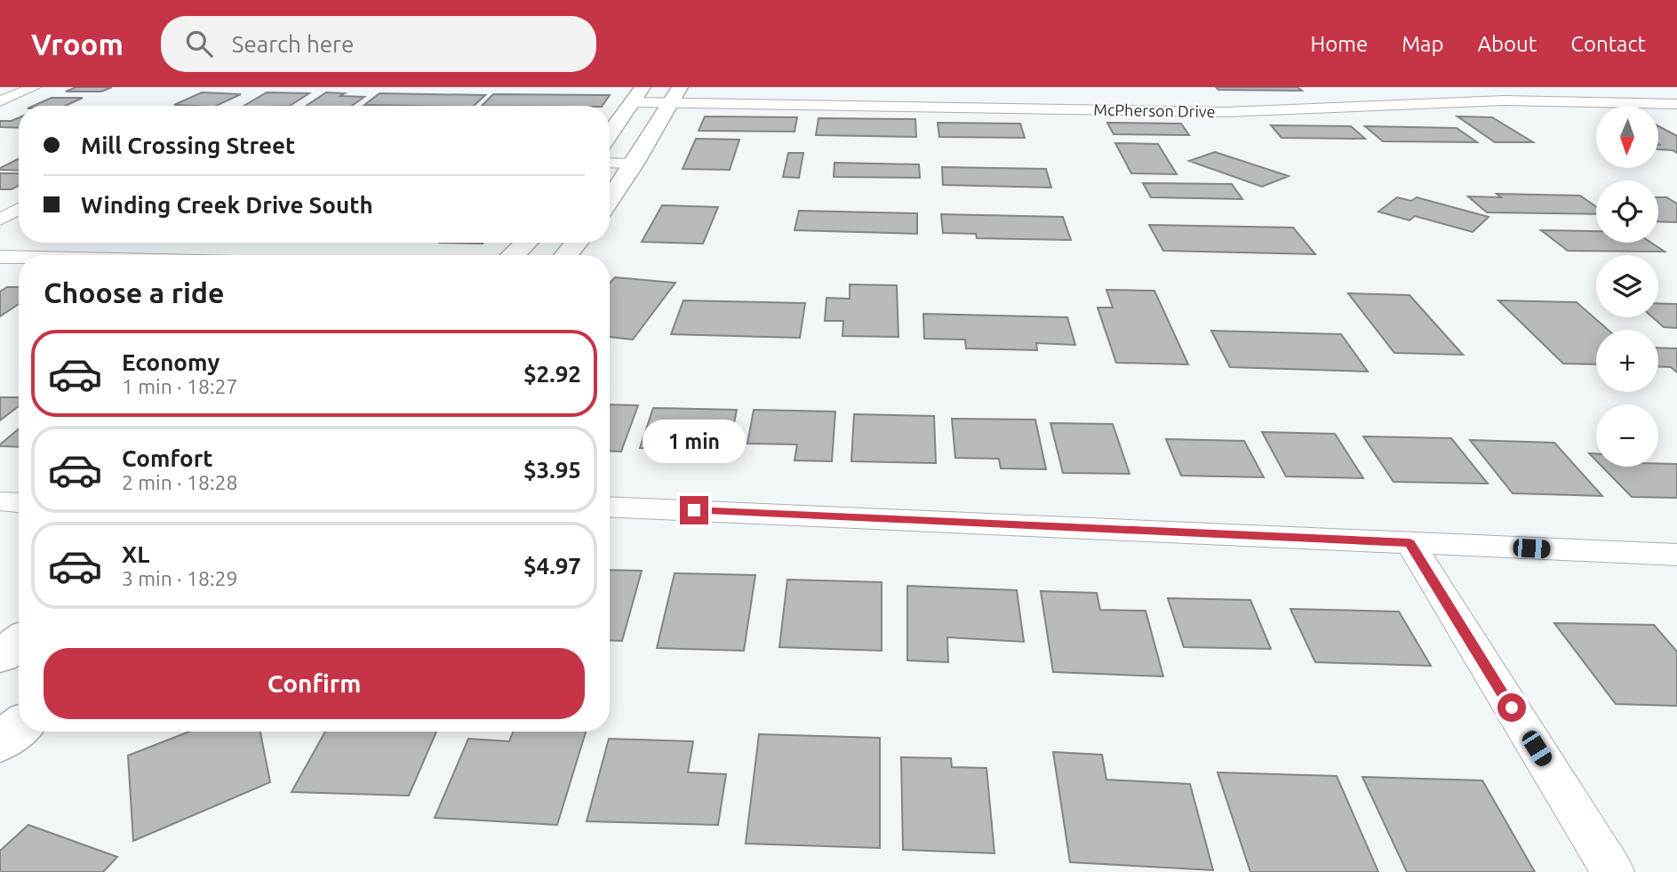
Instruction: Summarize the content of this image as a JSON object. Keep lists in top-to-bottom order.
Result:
{
  "streets": {
    "street": ["McPherson Drive"]
  },
  "north": "bottom",
  "page": {
    "header": "Vroom",
    "search": "Search here",
    "nav": [
      "Home",
      "Map",
      "About",
      "Contact"
    ],
    "map_buttons": ["+", "−"],
    "banner": ["Mill Crossing Street", "Winding Creek Drive South"],
    "heading": "Choose a ride",
    "list": [
      {
        "name": "Economy",
        "note": "1 min · 18:27",
        "value": "$2.92"
      },
      {
        "name": "Comfort",
        "note": "2 min · 18:28",
        "value": "$3.95"
      },
      {
        "name": "XL",
        "note": "3 min · 18:29",
        "value": "$4.97"
      }
    ],
    "bubble": "1 min",
    "buttons": "Confirm"
  }
}
